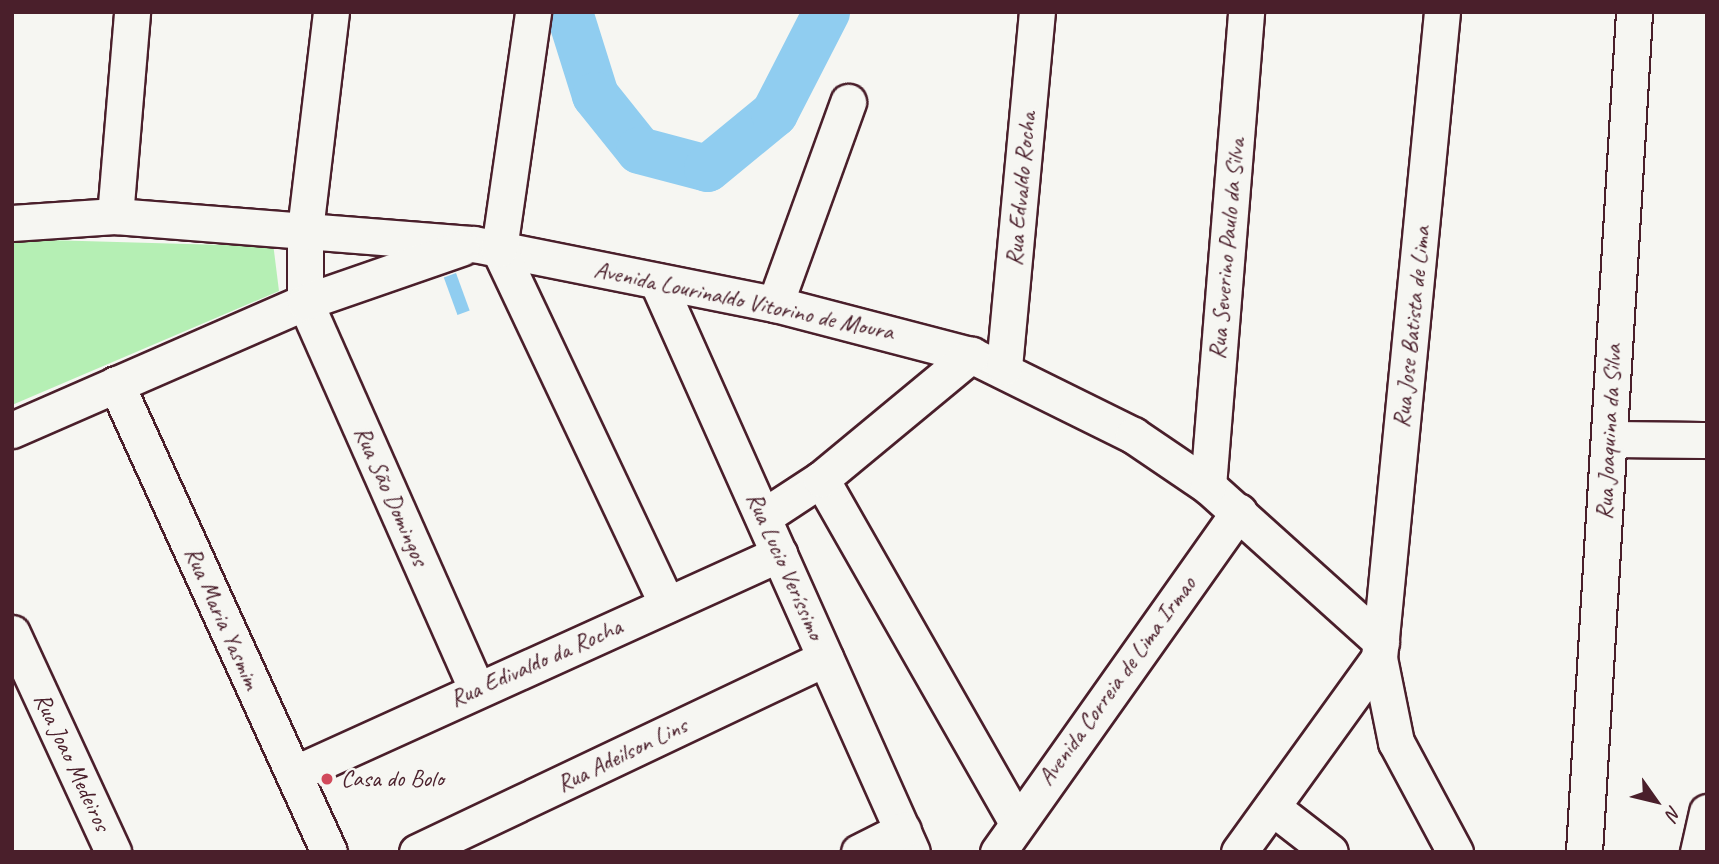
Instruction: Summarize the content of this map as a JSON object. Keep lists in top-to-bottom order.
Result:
{
  "streets": {
    "street": [
      "Rua Edvaldo Rocha",
      "Rua Severino Paulo da Silva",
      "Avenida Lourinaldo Vitorino de Moura",
      "Rua Jose Batista de Lima",
      "Rua Joaquina da Silva",
      "Rua São Domingos",
      "Rua Lucio Veríssimo",
      "Rua Maria Yasmim",
      "Rua Edivaldo da Rocha",
      "Avenida Correia de Lima Irmao",
      "Rua Adeilson Lins",
      "Rua Joao Medeiros"
    ]
  },
  "crossings": [
    ["Rua Edvaldo Rocha", "Avenida Lourinaldo Vitorino de Moura"],
    ["Rua Severino Paulo da Silva", "Avenida Lourinaldo Vitorino de Moura"],
    ["Avenida Lourinaldo Vitorino de Moura", "Rua Jose Batista de Lima"],
    ["Avenida Lourinaldo Vitorino de Moura", "Rua Lucio Veríssimo"],
    ["Avenida Lourinaldo Vitorino de Moura", "Avenida Correia de Lima Irmao"],
    ["Rua São Domingos", "Rua Edivaldo da Rocha"],
    ["Rua Lucio Veríssimo", "Rua Edivaldo da Rocha"],
    ["Rua Lucio Veríssimo", "Rua Adeilson Lins"],
    ["Rua Maria Yasmim", "Rua Edivaldo da Rocha"]
  ],
  "places": ["Casa do Bolo"],
  "north": "bottom right"
}
